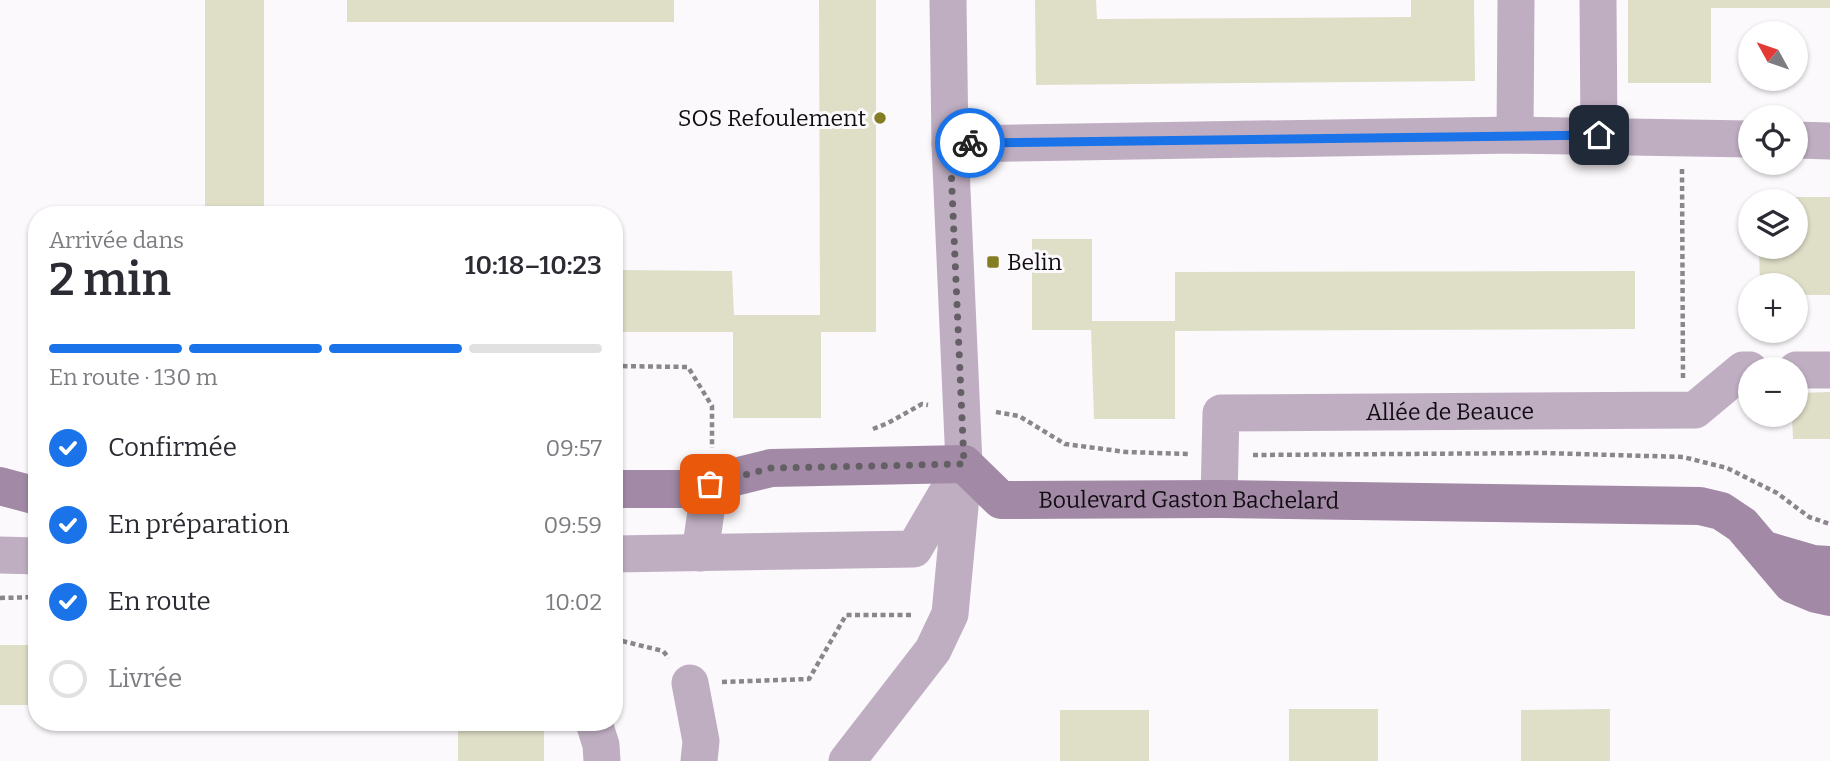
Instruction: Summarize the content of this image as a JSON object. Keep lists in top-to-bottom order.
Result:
{
  "streets": {
    "street": ["Allée de Beauce", "Boulevard Gaston Bachelard"]
  },
  "crossings": [
    ["Allée de Beauce", "Boulevard Gaston Bachelard"]
  ],
  "places": {
    "other": ["SOS Refoulement"],
    "transit": ["Belin"]
  },
  "north": "top left",
  "page": {
    "map_buttons": ["+", "−"],
    "heading": ["2 min", "Arrivée dans", "10:18–10:23"],
    "bar": "En route · 130 m",
    "list": [
      ["Confirmée", "09:57"],
      ["En préparation", "09:59"],
      ["En route", "10:02"],
      "Livrée"
    ]
  }
}
